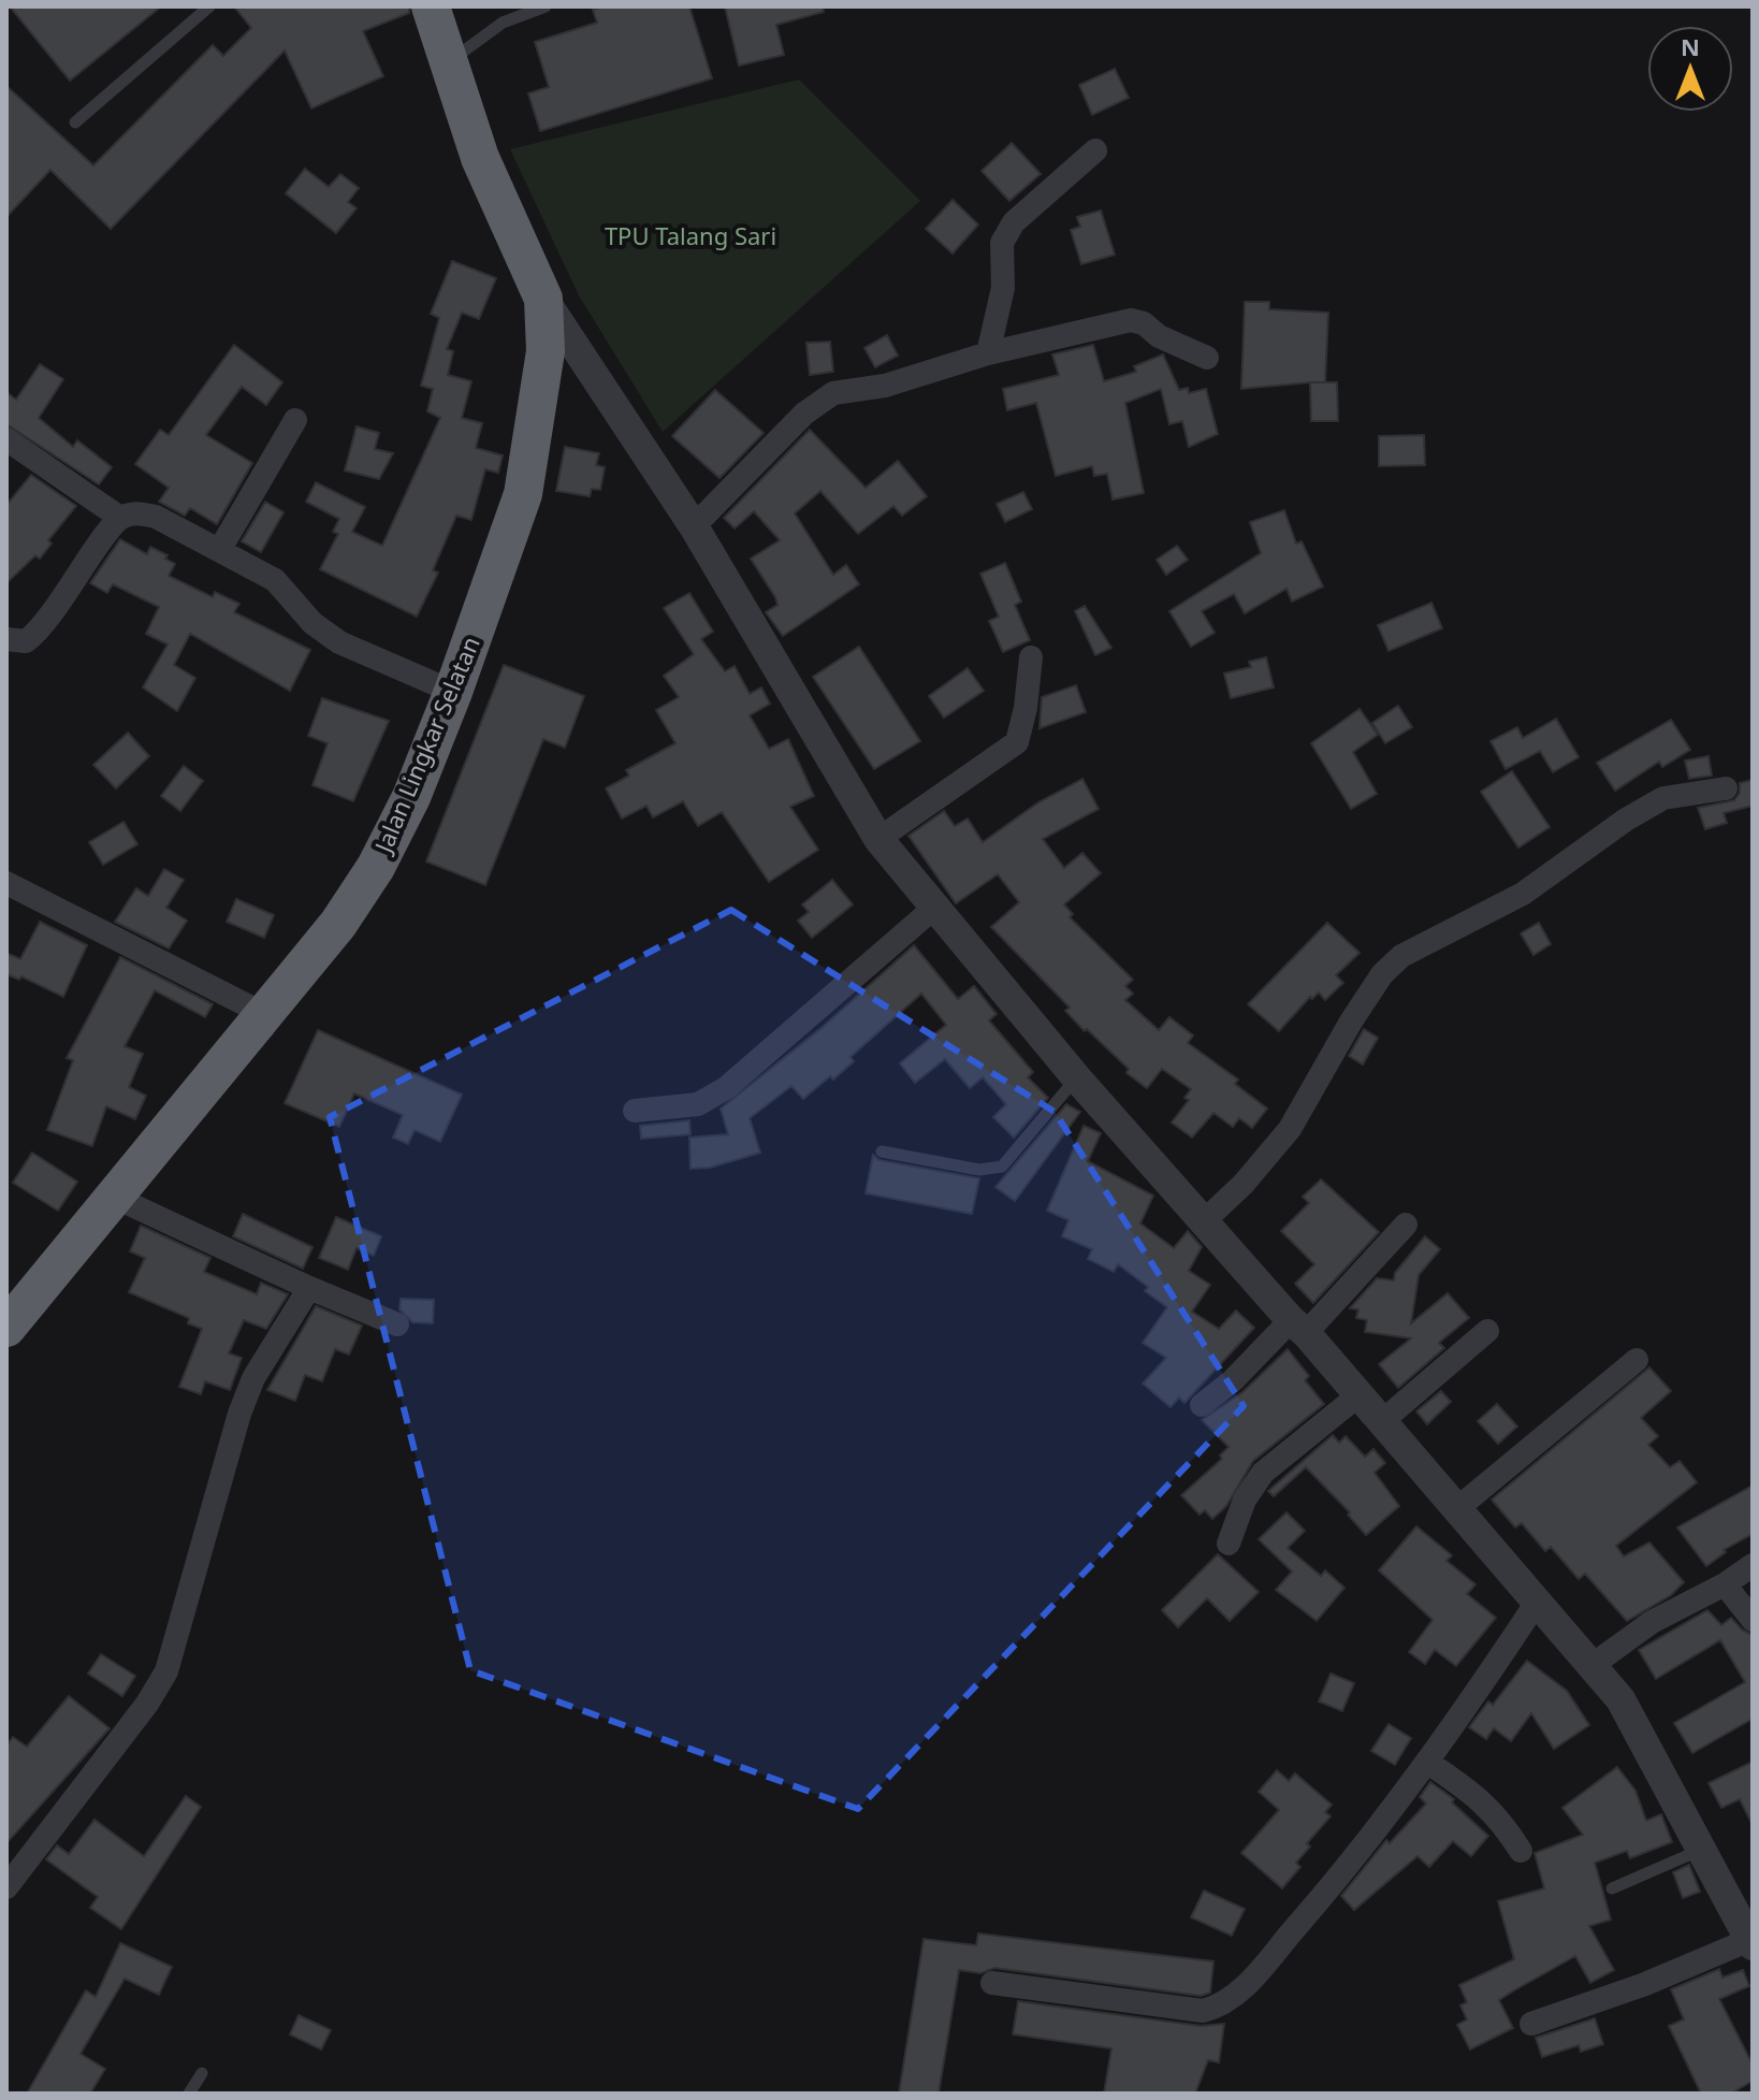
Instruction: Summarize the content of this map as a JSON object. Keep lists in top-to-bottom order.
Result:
{
  "streets": {
    "highway": ["Jalan Lingkar Selatan"]
  },
  "parks": ["TPU Talang Sari"],
  "north": "top"
}
